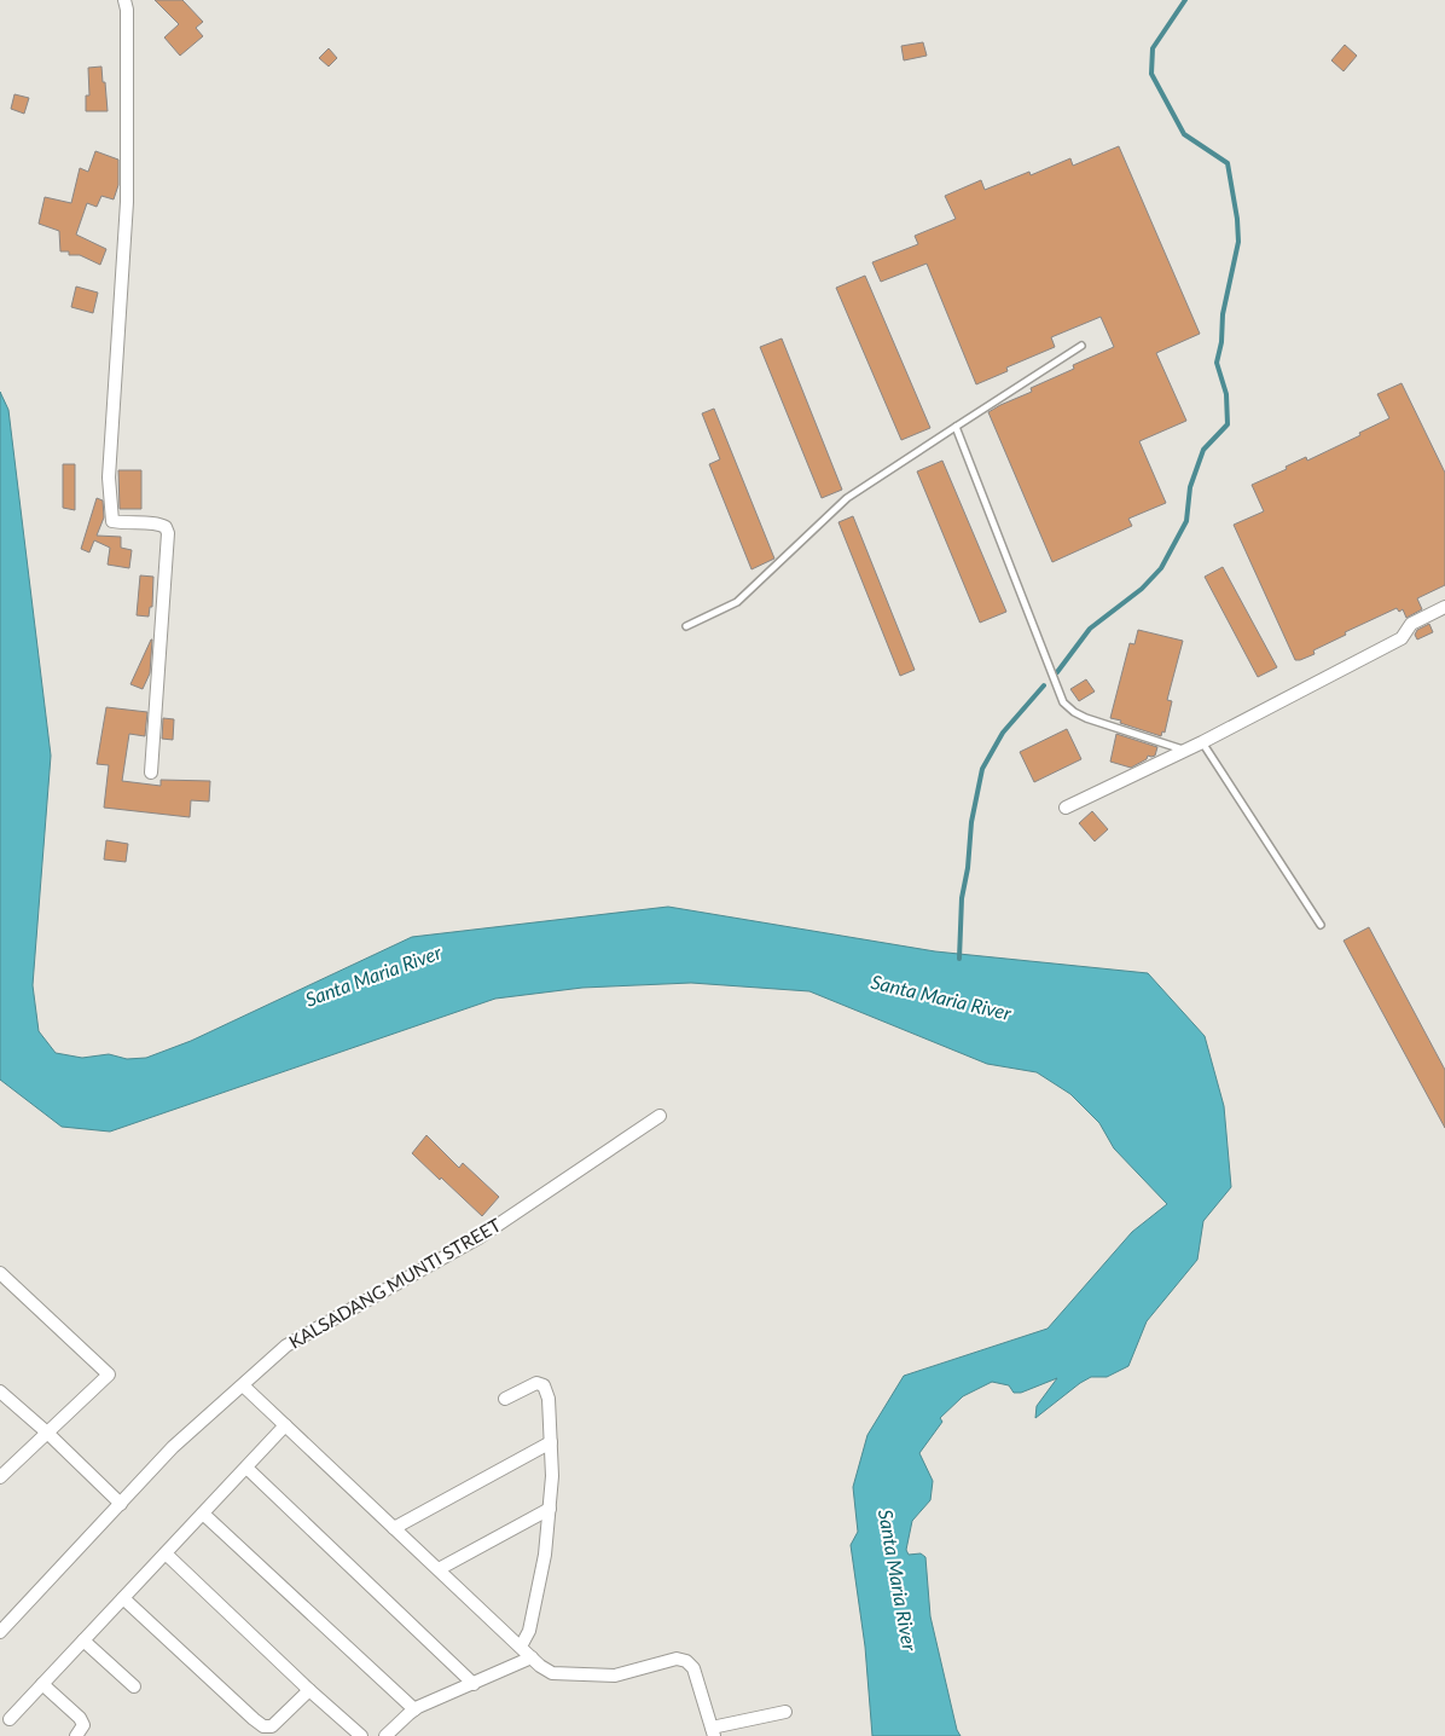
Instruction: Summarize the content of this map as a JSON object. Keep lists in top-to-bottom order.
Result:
{
  "streets": {
    "street": ["KALSADANG MUNTI STREET"]
  },
  "water": ["Santa Maria River"]
}
